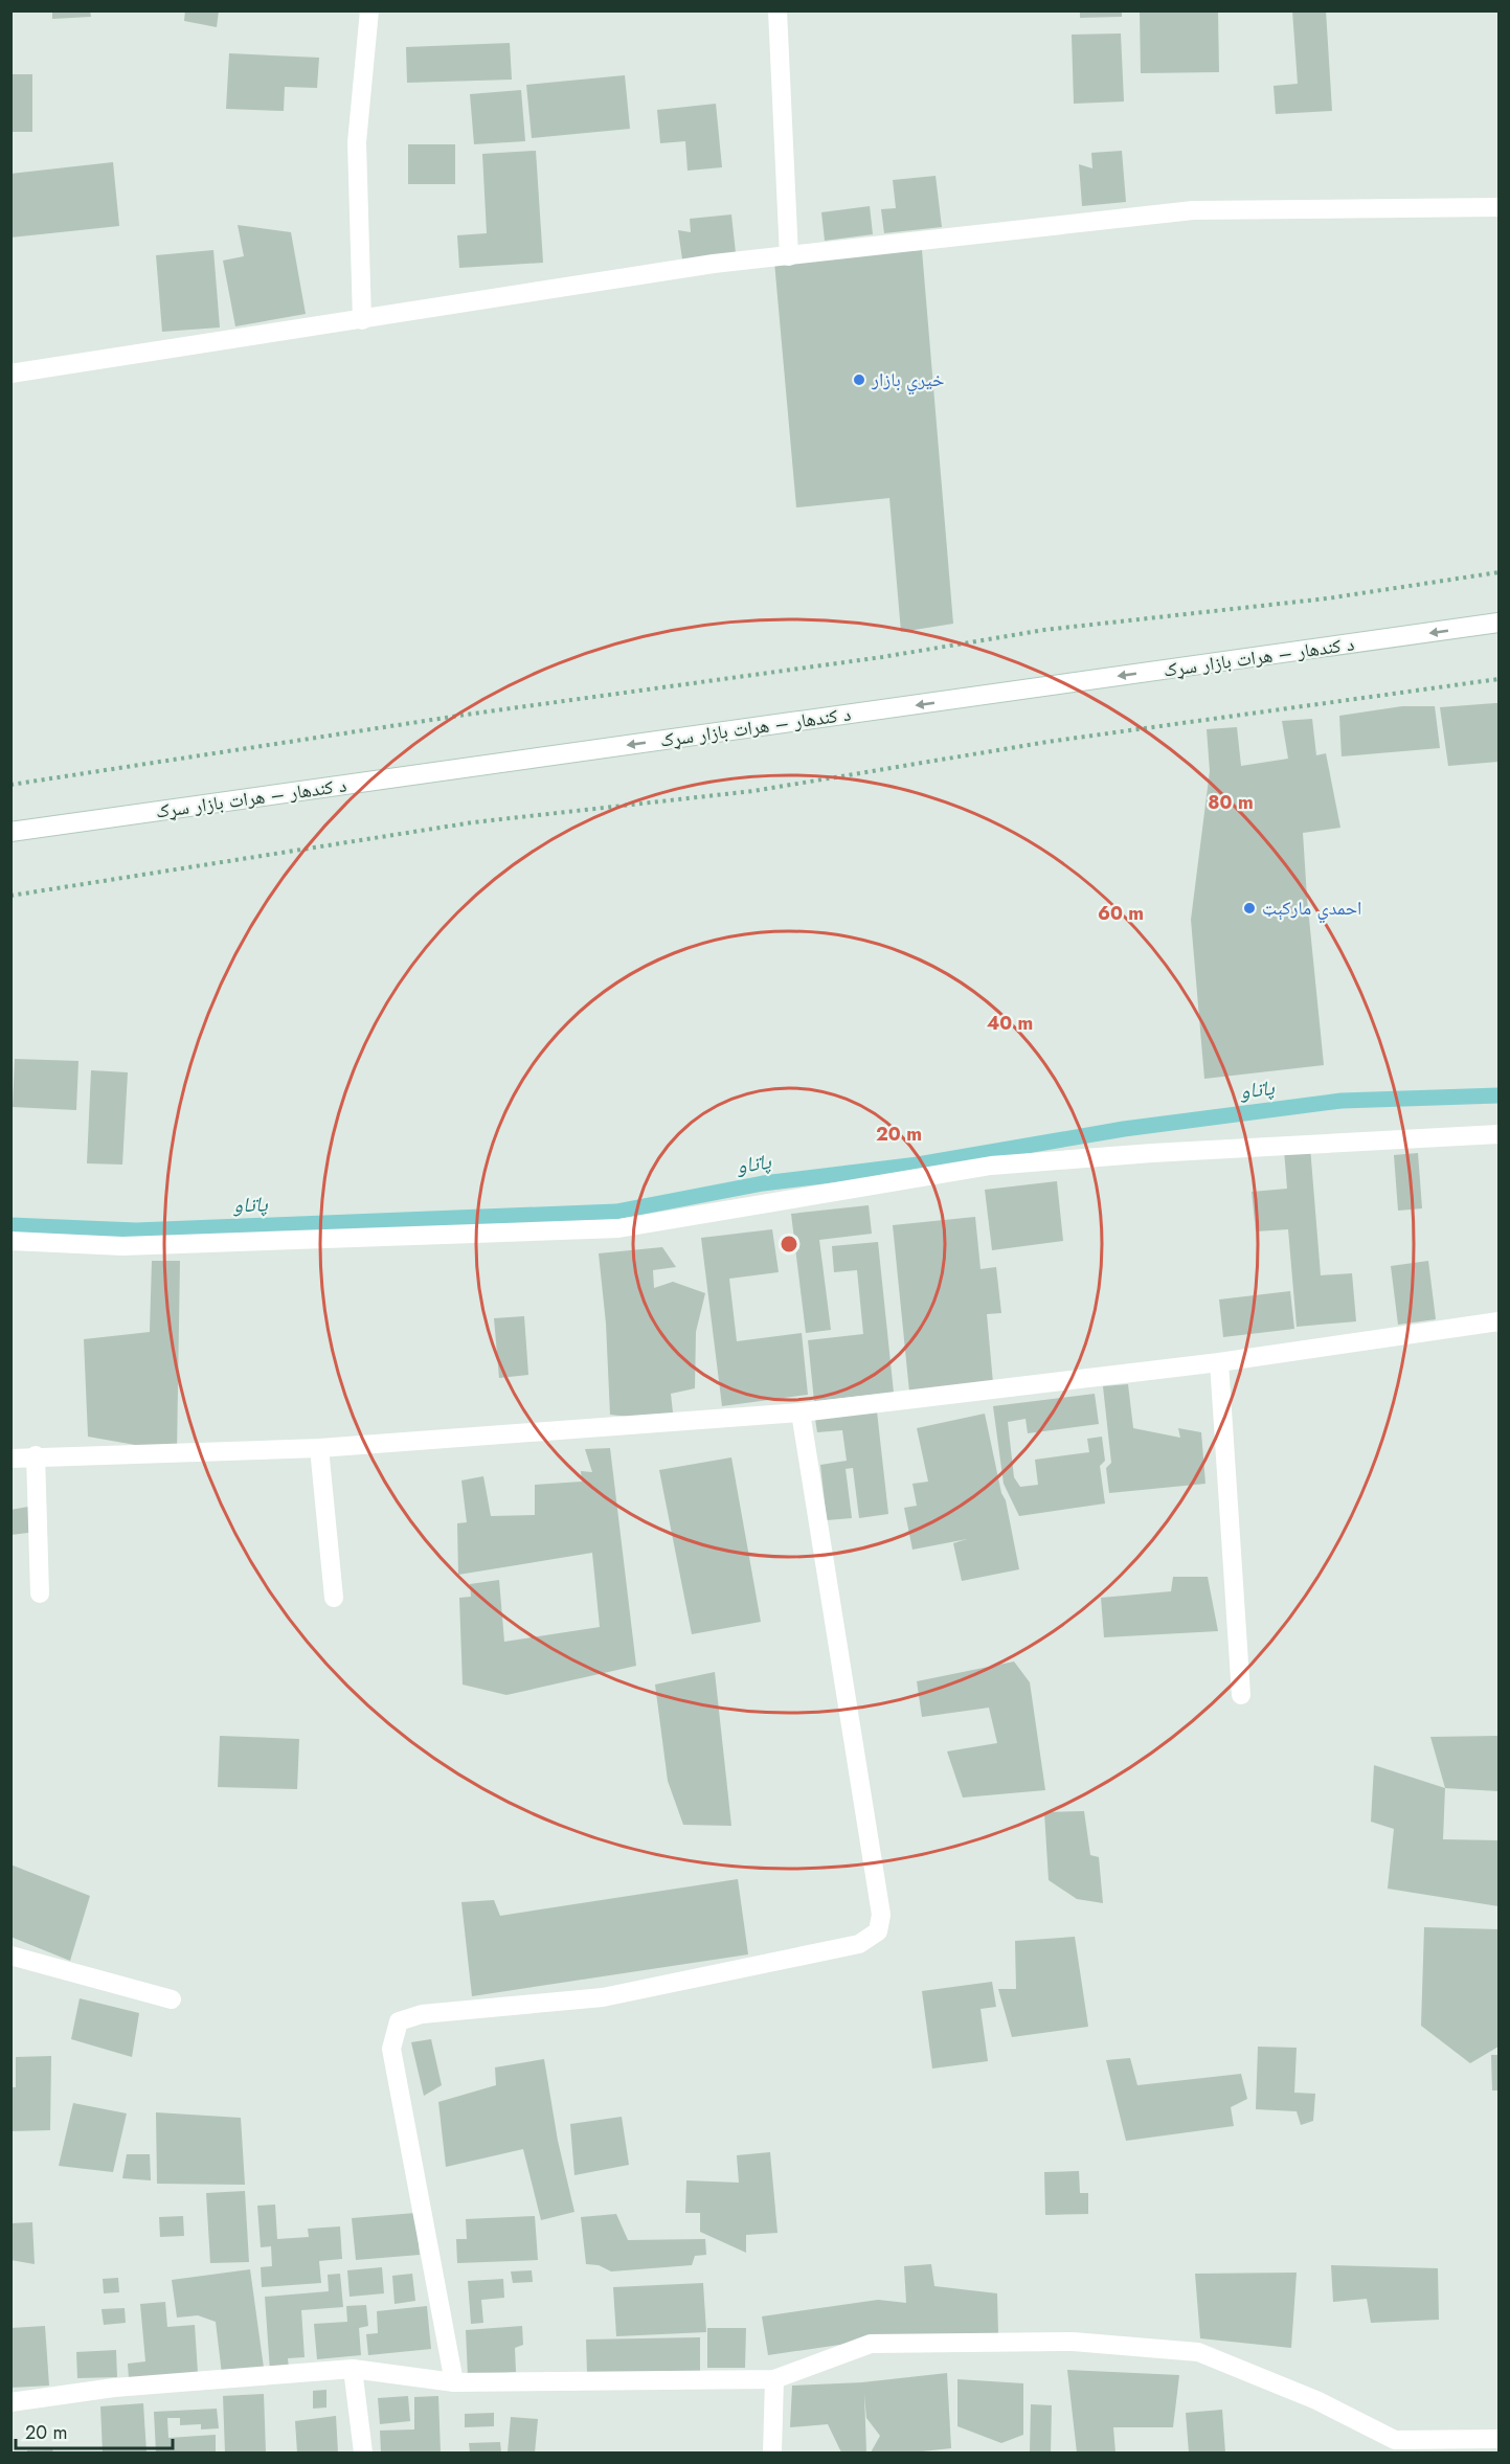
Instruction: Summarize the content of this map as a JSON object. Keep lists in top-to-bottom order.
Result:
{
  "streets": {
    "main road": ["د کندهار – هرات بازار سړک"]
  },
  "one_way": ["د کندهار – هرات بازار سړک"],
  "water": ["پاتاو"],
  "places": ["خیري بازار", "احمدي مارکېټ"],
  "scale_bar": "20 m",
  "rings": [
    "80 m",
    "60 m",
    "40 m",
    "20 m"
  ]
}
